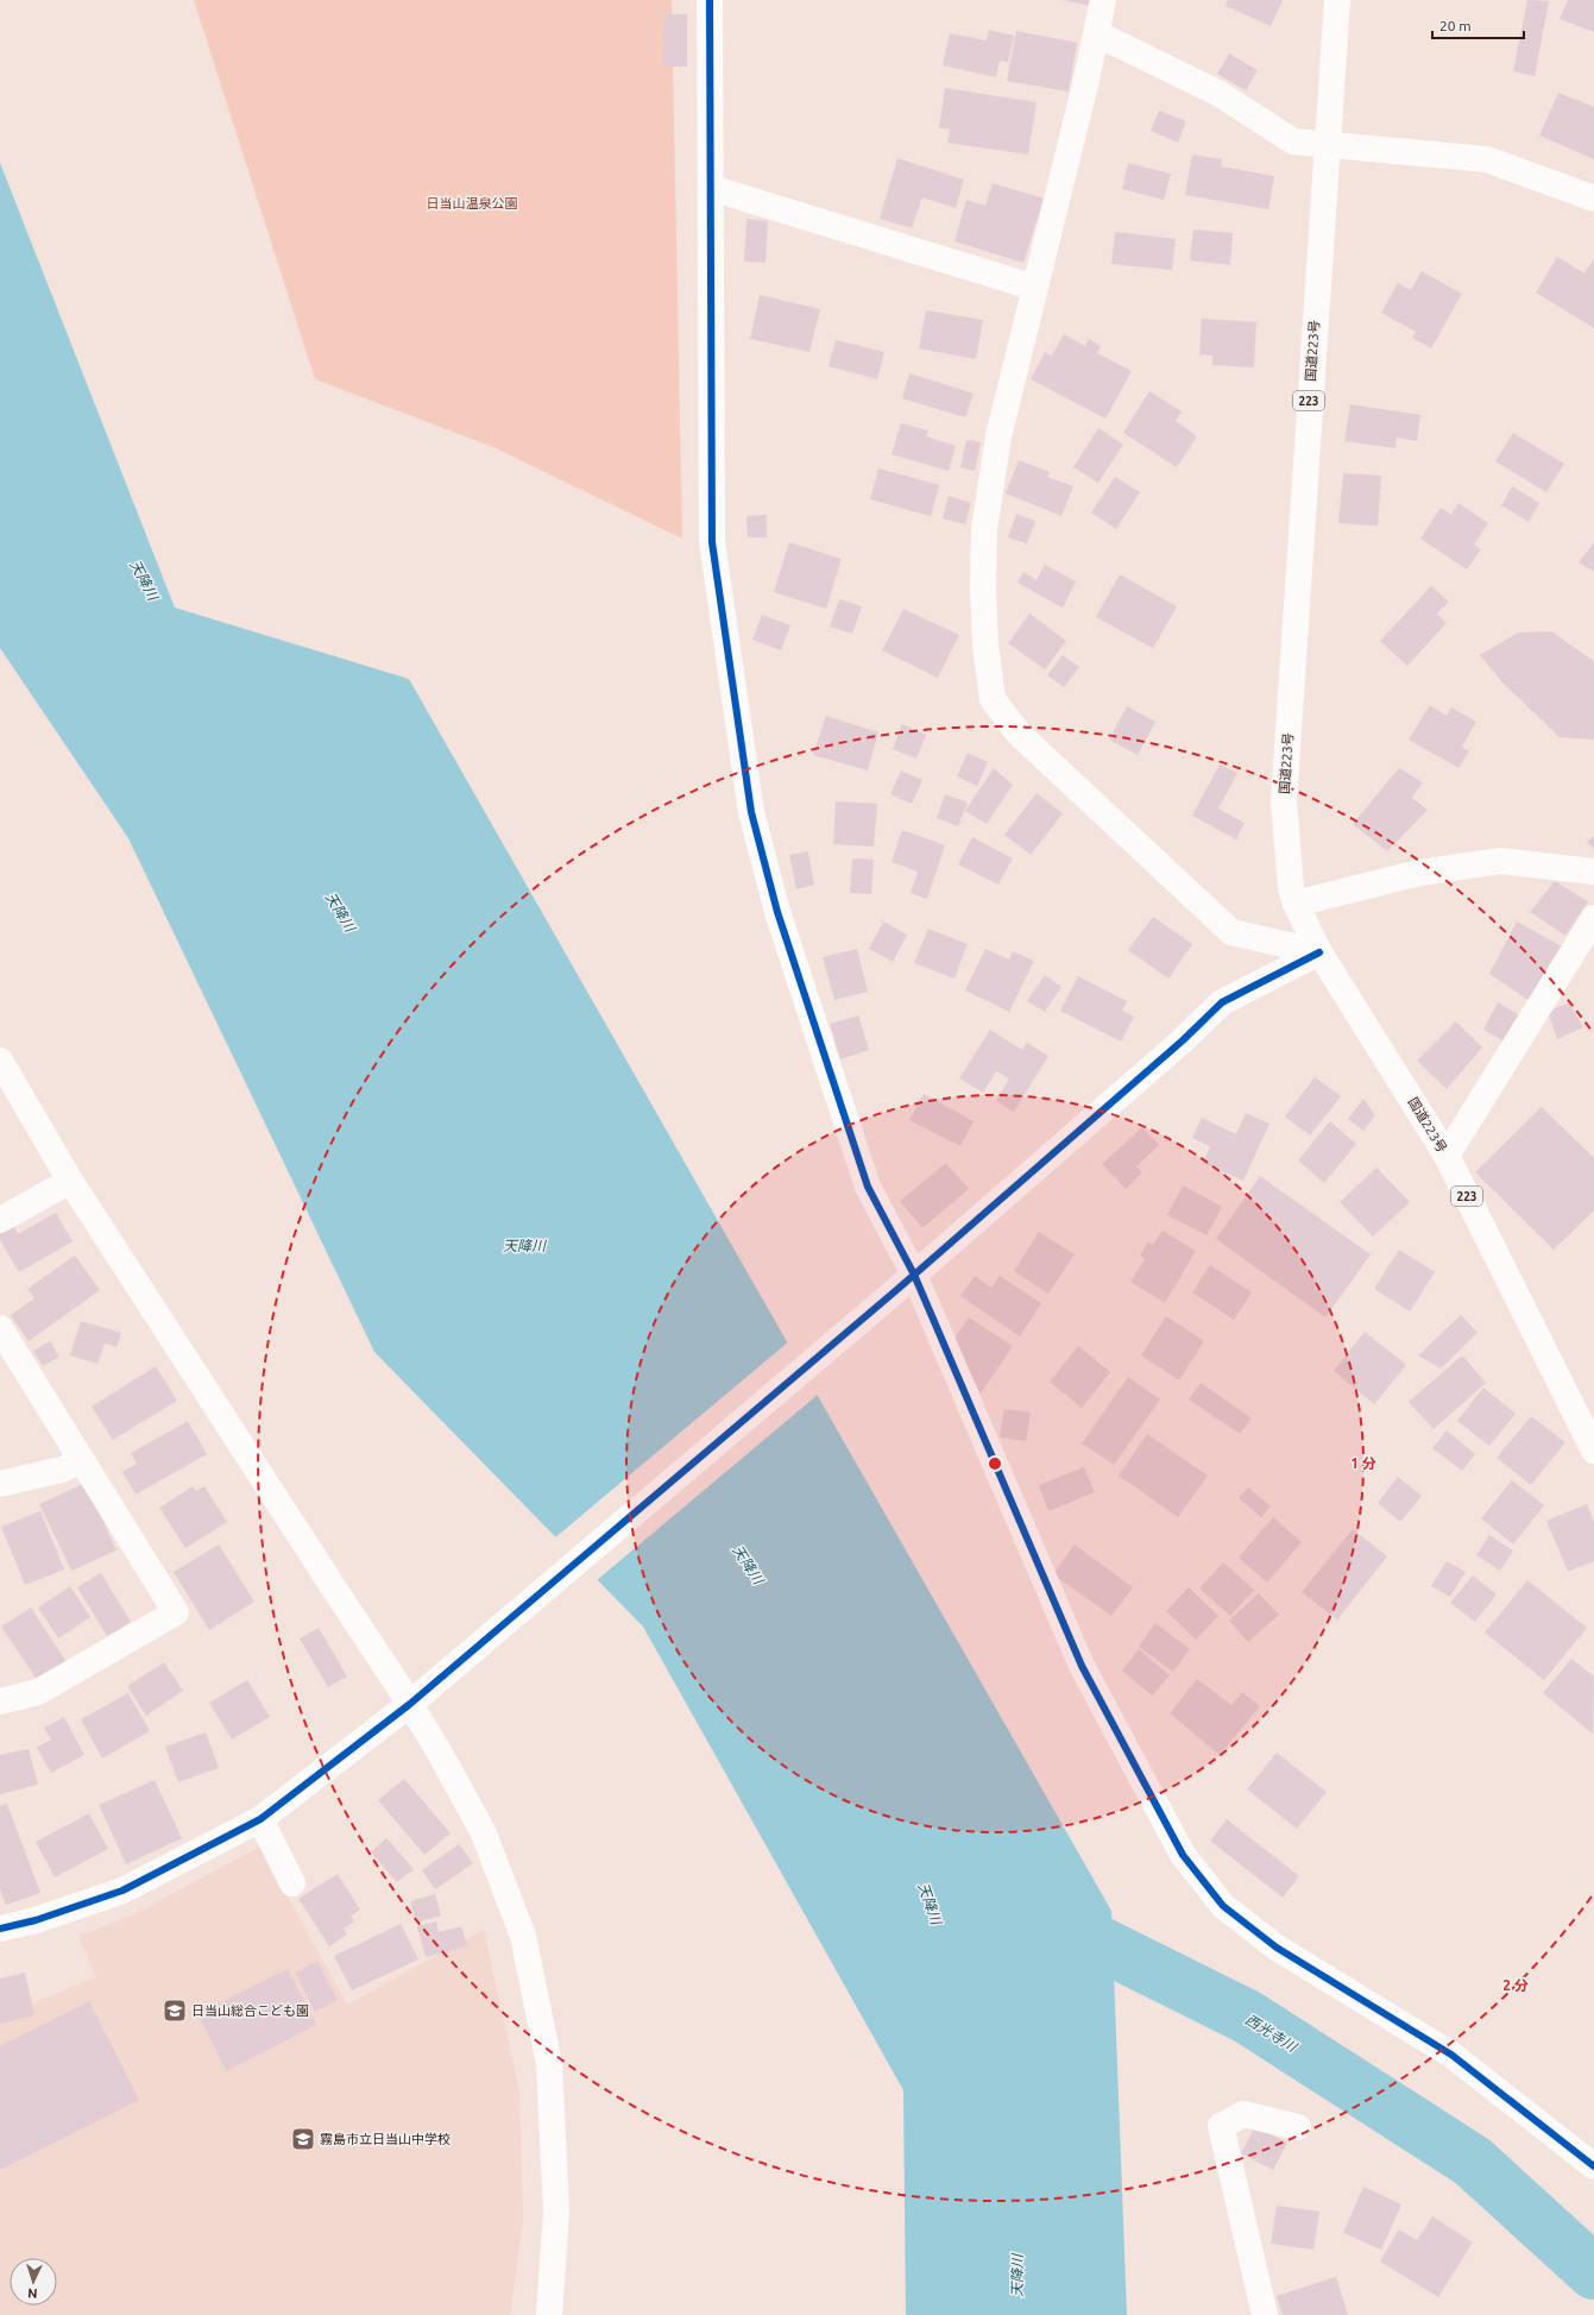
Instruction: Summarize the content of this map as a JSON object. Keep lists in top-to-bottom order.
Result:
{
  "streets": {
    "main road": ["国道223号", "223"]
  },
  "water": ["天降川", "西光寺川"],
  "parks": ["日当山温泉公園"],
  "places": {
    "school or university": ["日当山総合こども園", "霧島市立日当山中学校"]
  },
  "scale_bar": "20 m",
  "north": "bottom",
  "rings": ["1 分", "2 分"]
}
